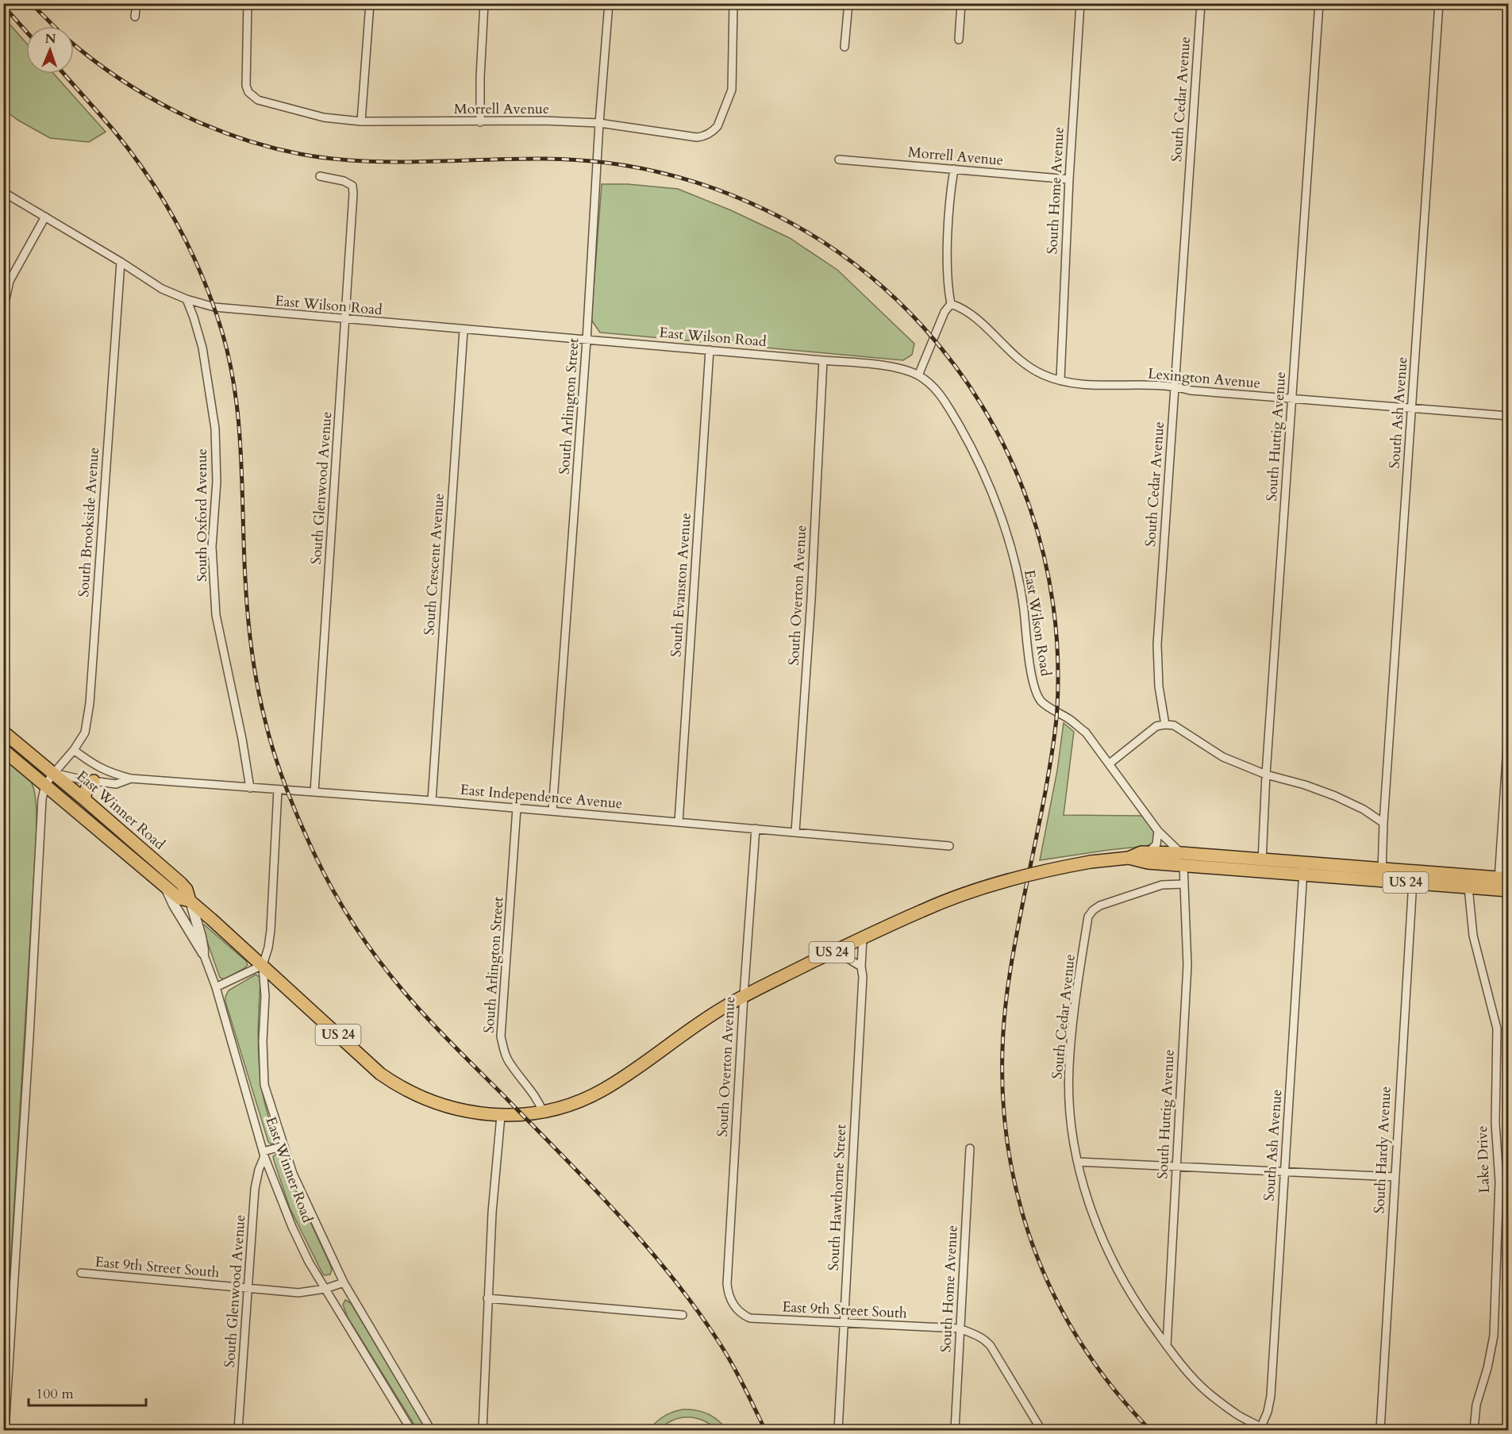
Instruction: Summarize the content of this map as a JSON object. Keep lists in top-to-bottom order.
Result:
{
  "streets": {
    "main road": ["East Winner Road", "US 24"],
    "street": [
      "South Cedar Avenue",
      "Morrell Avenue",
      "South Home Avenue",
      "East Wilson Road",
      "Lexington Avenue",
      "South Arlington Street",
      "South Ash Avenue",
      "South Huttig Avenue",
      "South Glenwood Avenue",
      "South Oxford Avenue",
      "South Brookside Avenue",
      "South Crescent Avenue",
      "South Evanston Avenue",
      "South Overton Avenue",
      "East Independence Avenue",
      "South Hardy Avenue",
      "Lake Drive",
      "South Hawthorne Street",
      "East 9th Street South"
    ]
  },
  "crossings": [
    ["South Cedar Avenue", "Lexington Avenue"],
    ["South Cedar Avenue", "South Ash Avenue"],
    ["South Cedar Avenue", "South Huttig Avenue"],
    ["Morrell Avenue", "South Home Avenue"],
    ["Morrell Avenue", "South Arlington Street"],
    ["South Home Avenue", "Lexington Avenue"],
    ["South Home Avenue", "East 9th Street South"],
    ["East Wilson Road", "South Arlington Street"],
    ["East Wilson Road", "South Glenwood Avenue"],
    ["East Wilson Road", "South Oxford Avenue"],
    ["East Wilson Road", "South Brookside Avenue"],
    ["East Wilson Road", "South Crescent Avenue"],
    ["East Wilson Road", "South Evanston Avenue"],
    ["East Wilson Road", "South Overton Avenue"],
    ["East Wilson Road", "US 24"],
    ["Lexington Avenue", "South Ash Avenue"],
    ["Lexington Avenue", "South Huttig Avenue"],
    ["South Arlington Street", "East Independence Avenue"],
    ["South Arlington Street", "US 24"],
    ["South Ash Avenue", "US 24"],
    ["South Huttig Avenue", "US 24"],
    ["South Glenwood Avenue", "East Independence Avenue"],
    ["South Glenwood Avenue", "East Winner Road"],
    ["South Glenwood Avenue", "East 9th Street South"],
    ["South Oxford Avenue", "East Independence Avenue"],
    ["South Brookside Avenue", "East Independence Avenue"],
    ["South Brookside Avenue", "East Winner Road"],
    ["South Crescent Avenue", "East Independence Avenue"],
    ["South Evanston Avenue", "East Independence Avenue"],
    ["South Overton Avenue", "East Independence Avenue"],
    ["South Overton Avenue", "US 24"],
    ["South Overton Avenue", "East 9th Street South"],
    ["East Independence Avenue", "East Winner Road"],
    ["East Winner Road", "US 24"],
    ["East Winner Road", "East 9th Street South"],
    ["US 24", "South Hardy Avenue"],
    ["US 24", "Lake Drive"],
    ["US 24", "South Hawthorne Street"],
    ["South Hawthorne Street", "East 9th Street South"]
  ],
  "scale_bar": "100 m",
  "north": "top"
}
